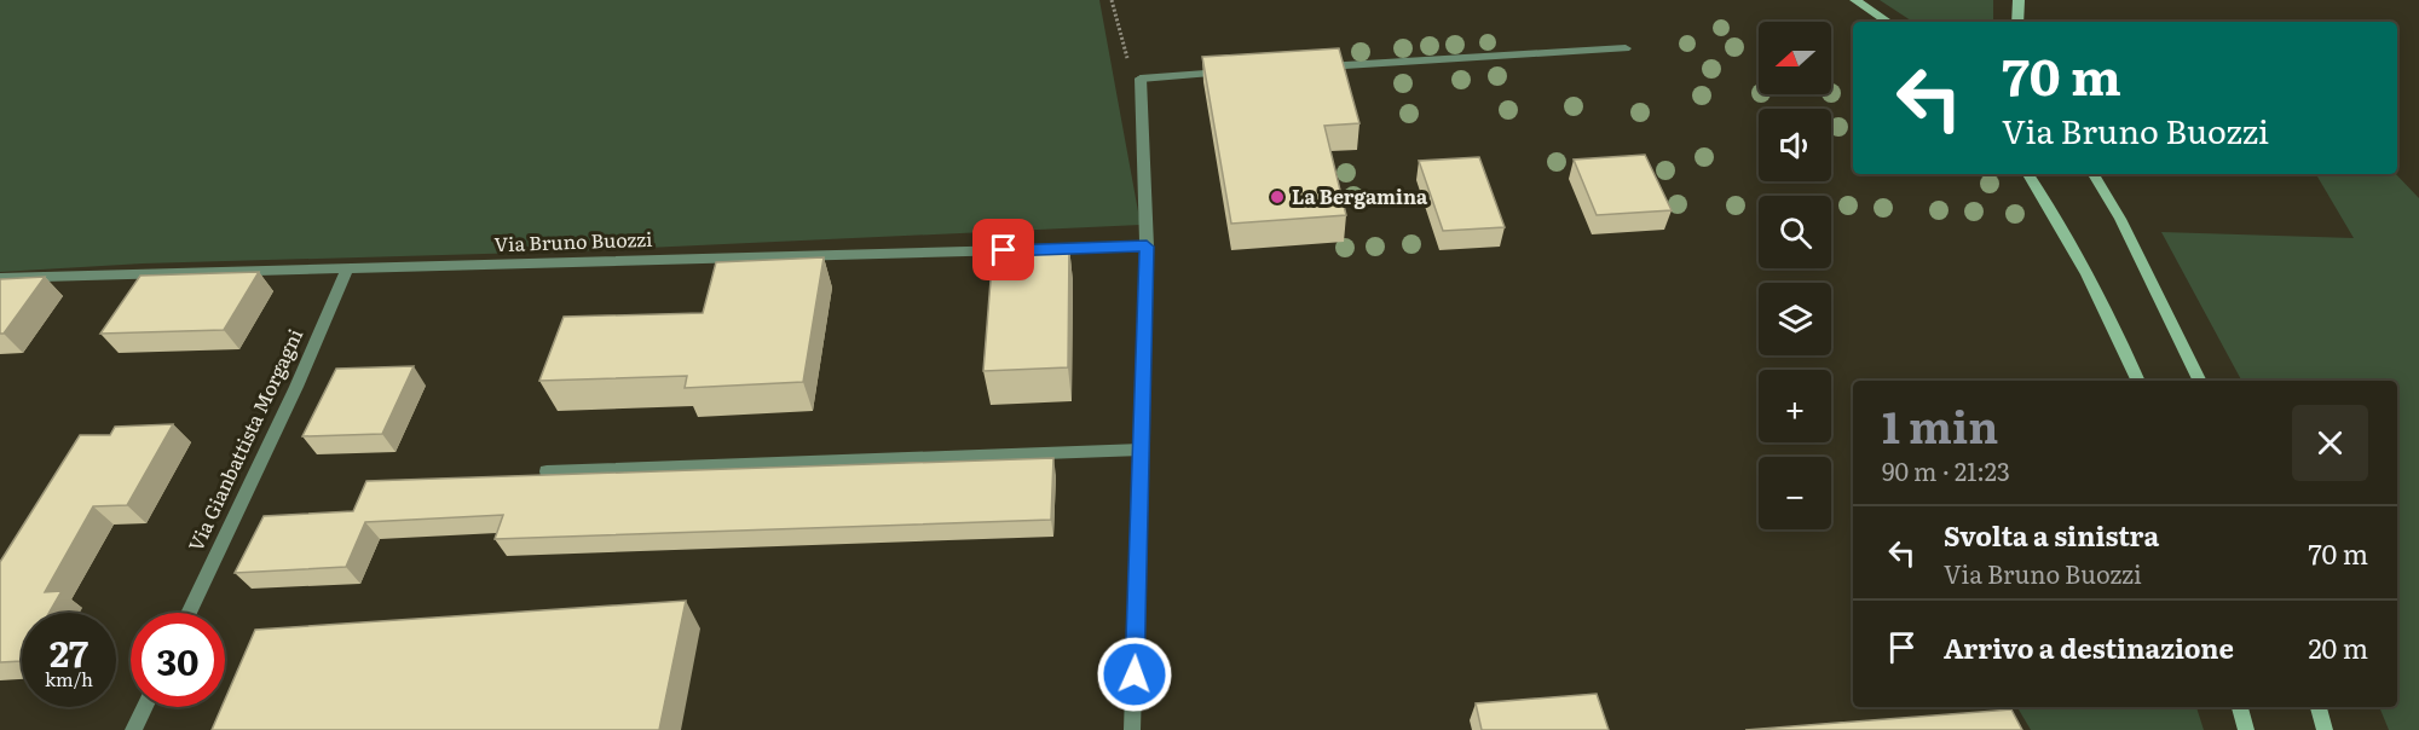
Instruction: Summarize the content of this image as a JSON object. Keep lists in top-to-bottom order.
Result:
{
  "streets": {
    "street": ["Via Bruno Buozzi", "Via Gianbattista Morgagni"]
  },
  "crossings": [
    ["Via Bruno Buozzi", "Via Gianbattista Morgagni"]
  ],
  "places": ["La Bergamina"],
  "north": "left",
  "page": {
    "map_buttons": ["+", "−"],
    "turn": ["70 m", "Via Bruno Buozzi"],
    "heading": ["1 min", "90 m · 21:23"],
    "list": [
      {
        "name": "Svolta a sinistra",
        "note": "Via Bruno Buozzi",
        "value": "70 m"
      },
      {
        "name": "Arrivo a destinazione",
        "value": "20 m"
      }
    ],
    "speed": "27 km/h",
    "limit": "30"
  }
}
